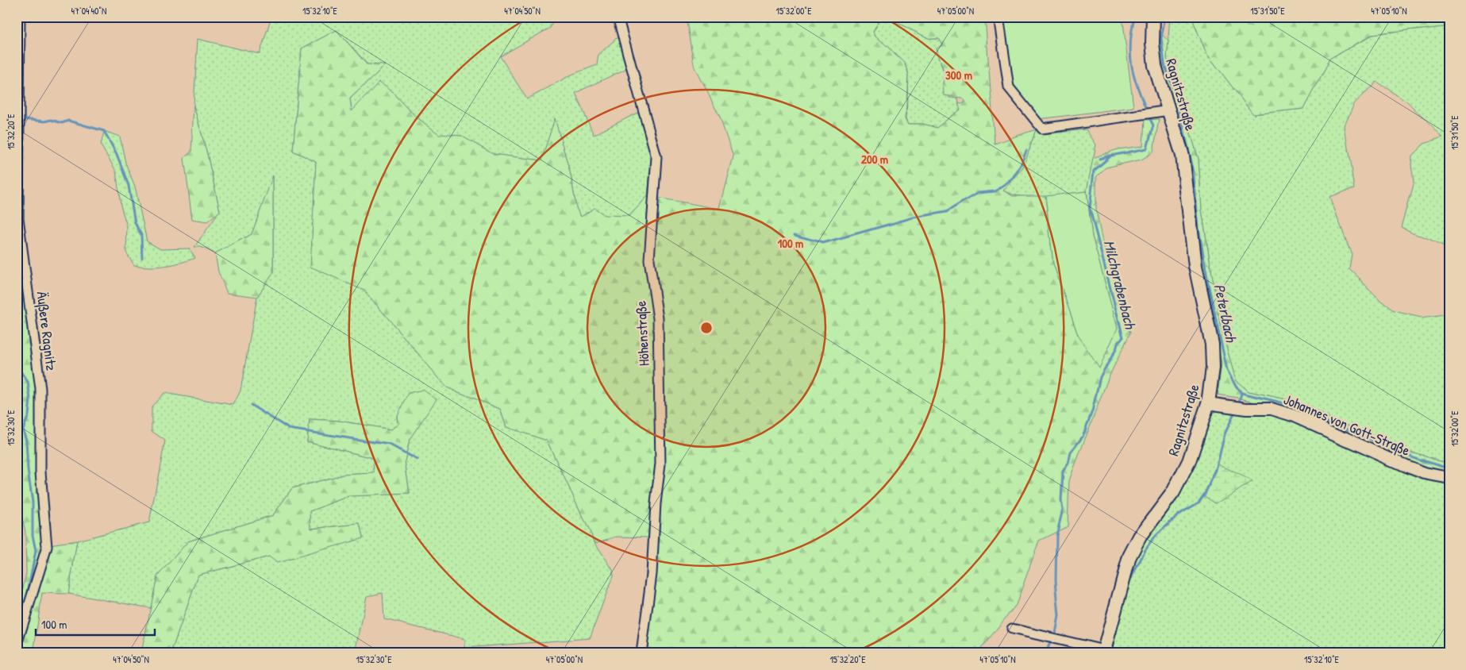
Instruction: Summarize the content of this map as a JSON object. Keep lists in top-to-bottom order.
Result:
{
  "streets": {
    "main road": ["Ragnitzstraße"],
    "street": ["Äußere Ragnitz", "Höhenstraße", "Johannes von Gott-Straße"]
  },
  "crossings": [
    ["Ragnitzstraße", "Johannes von Gott-Straße"]
  ],
  "water": ["Milchgrabenbach", "Peterlbach"],
  "scale_bar": "100 m",
  "coordinates": [
    "47°04'40\"N",
    "15°32'10\"E",
    "47°04'50\"N",
    "15°32'00\"E",
    "47°05'00\"N",
    "15°31'50\"E",
    "47°05'10\"N",
    "15°32'20\"E",
    "15°32'30\"E"
  ],
  "rings": ["300 m", "200 m", "100 m"]
}
